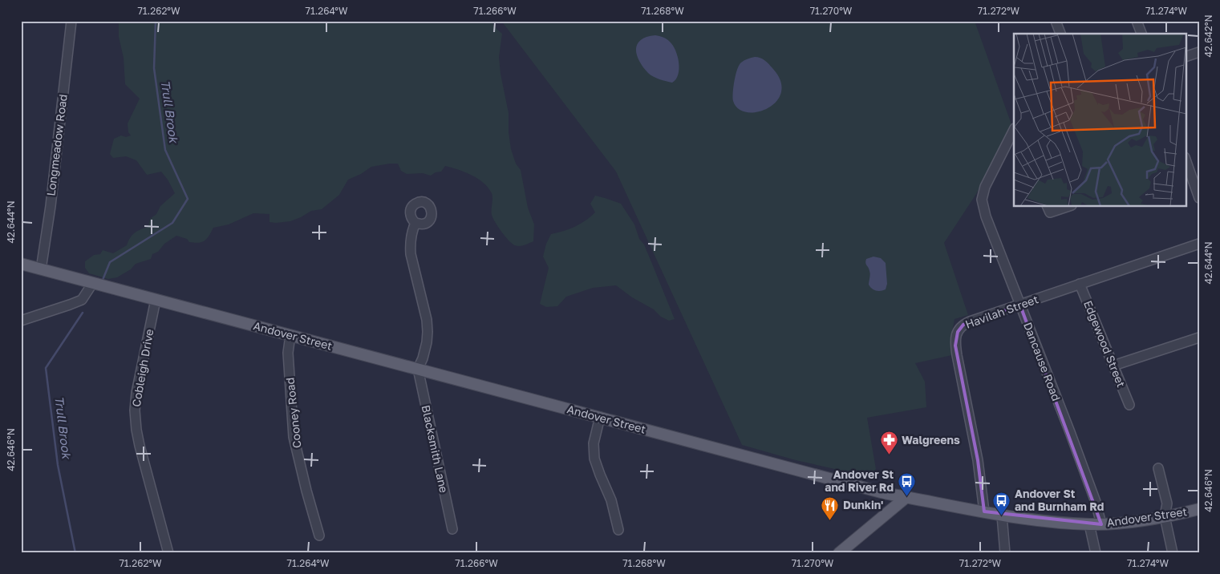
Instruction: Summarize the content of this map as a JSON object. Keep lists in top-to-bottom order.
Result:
{
  "streets": {
    "main road": ["Andover Street"],
    "street": [
      "Longmeadow Road",
      "Havilah Street",
      "Edgewood Street",
      "Dancause Road",
      "Cobleigh Drive",
      "Cooney Road",
      "Blacksmith Lane"
    ]
  },
  "crossings": [
    ["Longmeadow Road", "Andover Street"],
    ["Havilah Street", "Andover Street"],
    ["Havilah Street", "Edgewood Street"],
    ["Havilah Street", "Dancause Road"],
    ["Andover Street", "Dancause Road"],
    ["Andover Street", "Cobleigh Drive"],
    ["Andover Street", "Cooney Road"],
    ["Andover Street", "Blacksmith Lane"]
  ],
  "water": ["Trull Brook"],
  "places": {
    "pharmacy": ["Walgreens"],
    "bus stop": ["Andover St and River Rd", "Andover St and Burnham Rd"],
    "restaurant": ["Dunkin'"]
  },
  "coordinates": [
    "71.262°W",
    "71.264°W",
    "71.266°W",
    "71.268°W",
    "71.270°W",
    "71.272°W",
    "71.274°W",
    "42.642°N",
    "42.644°N",
    "42.646°N"
  ]
}
